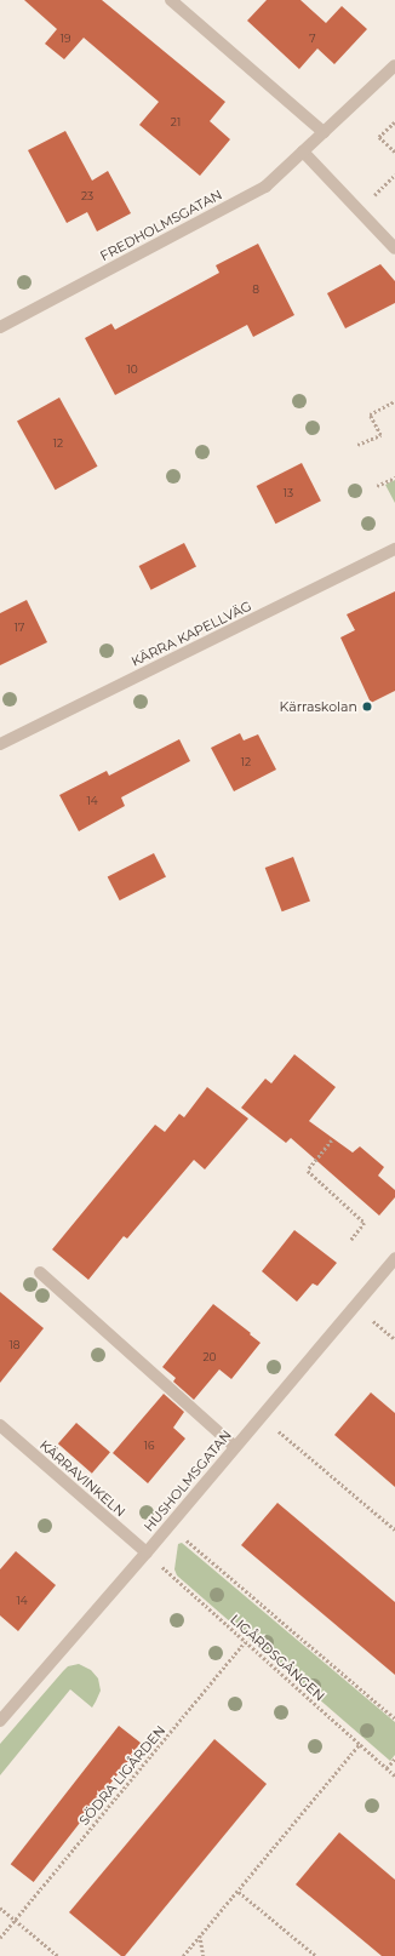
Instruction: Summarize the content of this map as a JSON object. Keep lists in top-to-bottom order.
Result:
{
  "streets": {
    "street": [
      "FREDHOLMSGATAN",
      "KÄRRA KAPELLVÄG",
      "KÄRRAVINKELN",
      "HUSHOLMSGATAN"
    ],
    "path": ["LIGÅRDSGÅNGEN", "SÖDRA LIGÅRDEN"]
  },
  "crossings": [
    ["KÄRRAVINKELN", "HUSHOLMSGATAN"],
    ["KÄRRAVINKELN", "LIGÅRDSGÅNGEN"],
    ["HUSHOLMSGATAN", "LIGÅRDSGÅNGEN"],
    ["LIGÅRDSGÅNGEN", "SÖDRA LIGÅRDEN"]
  ],
  "places": ["Kärraskolan"],
  "house_numbers": [
    "19",
    "7",
    "21",
    "23",
    "8",
    "10",
    "12",
    "13",
    "17",
    "12",
    "14",
    "18",
    "20",
    "16",
    "14"
  ]
}
